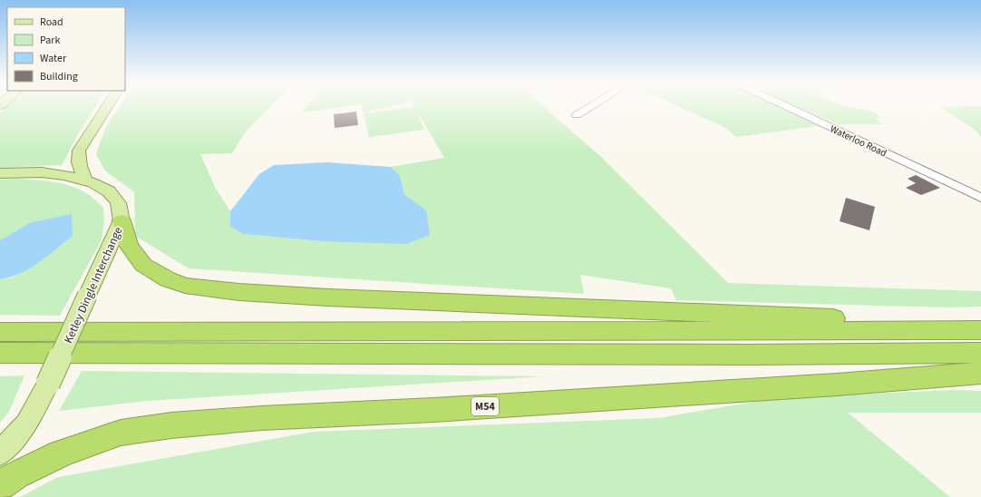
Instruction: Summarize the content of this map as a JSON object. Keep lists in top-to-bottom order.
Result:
{
  "streets": {
    "highway": ["M54"],
    "main road": ["Ketley Dingle Interchange"],
    "street": ["Waterloo Road"]
  },
  "legend": [
    "Road",
    "Park",
    "Water",
    "Building"
  ]
}
